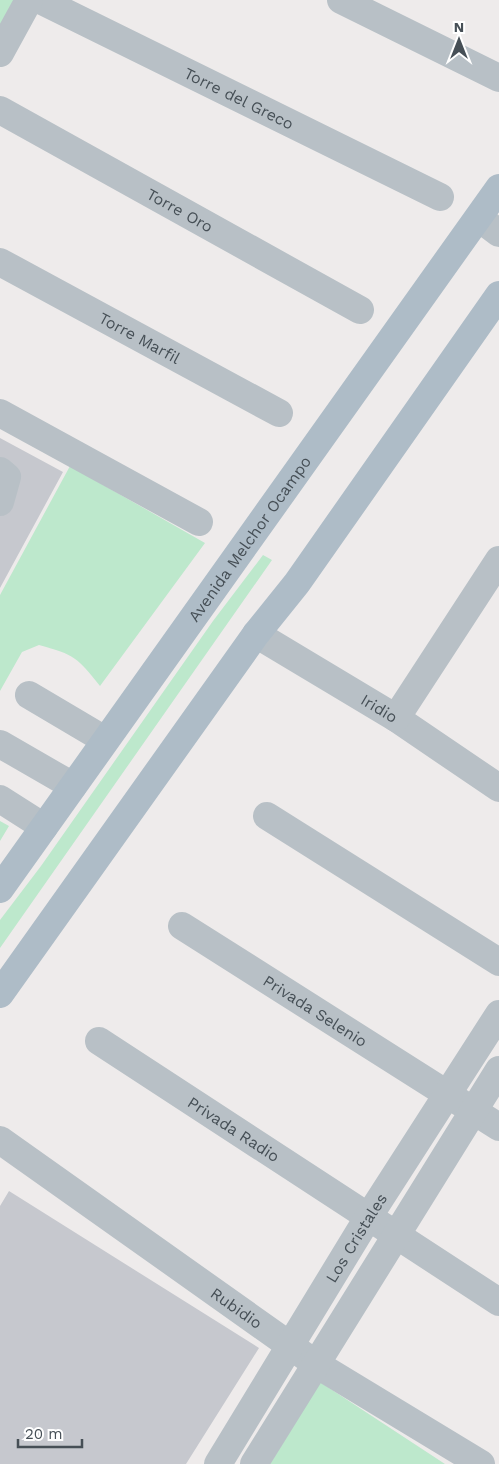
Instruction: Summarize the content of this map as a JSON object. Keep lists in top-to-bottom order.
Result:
{
  "streets": {
    "main road": ["Avenida Melchor Ocampo"],
    "street": [
      "Torre del Greco",
      "Torre Oro",
      "Torre Marfil",
      "Iridio",
      "Privada Selenio",
      "Privada Radio",
      "Los Cristales",
      "Rubidio"
    ]
  },
  "crossings": [
    ["Privada Selenio", "Los Cristales"],
    ["Privada Radio", "Los Cristales"],
    ["Los Cristales", "Rubidio"]
  ],
  "scale_bar": "20 m",
  "north": "top"
}
